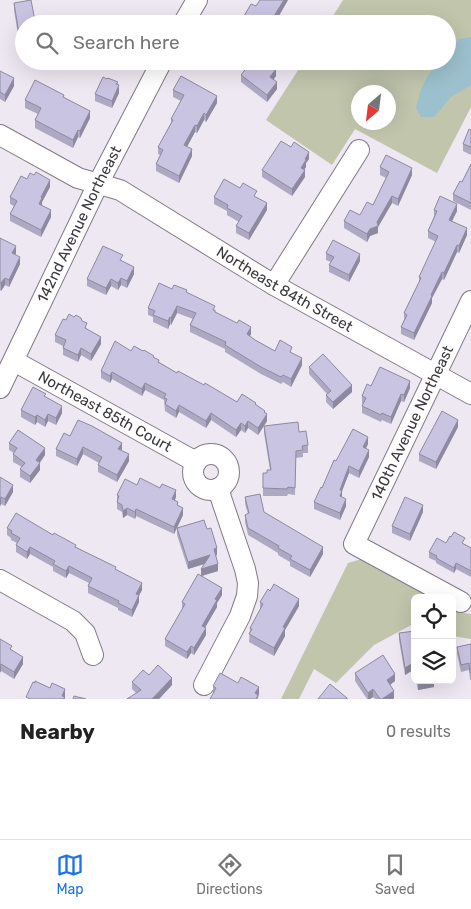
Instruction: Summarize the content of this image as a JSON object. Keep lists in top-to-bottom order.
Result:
{
  "streets": {
    "street": [
      "142nd Avenue Northeast",
      "Northeast 84th Street",
      "Northeast 85th Court",
      "140th Avenue Northeast"
    ]
  },
  "crossings": [
    ["142nd Avenue Northeast", "Northeast 84th Street"],
    ["142nd Avenue Northeast", "Northeast 85th Court"],
    ["Northeast 84th Street", "140th Avenue Northeast"]
  ],
  "north": "bottom left",
  "page": {
    "search": "Search here",
    "heading": ["Nearby", "0 results"],
    "nav": ["Map", "Directions", "Saved"]
  }
}
